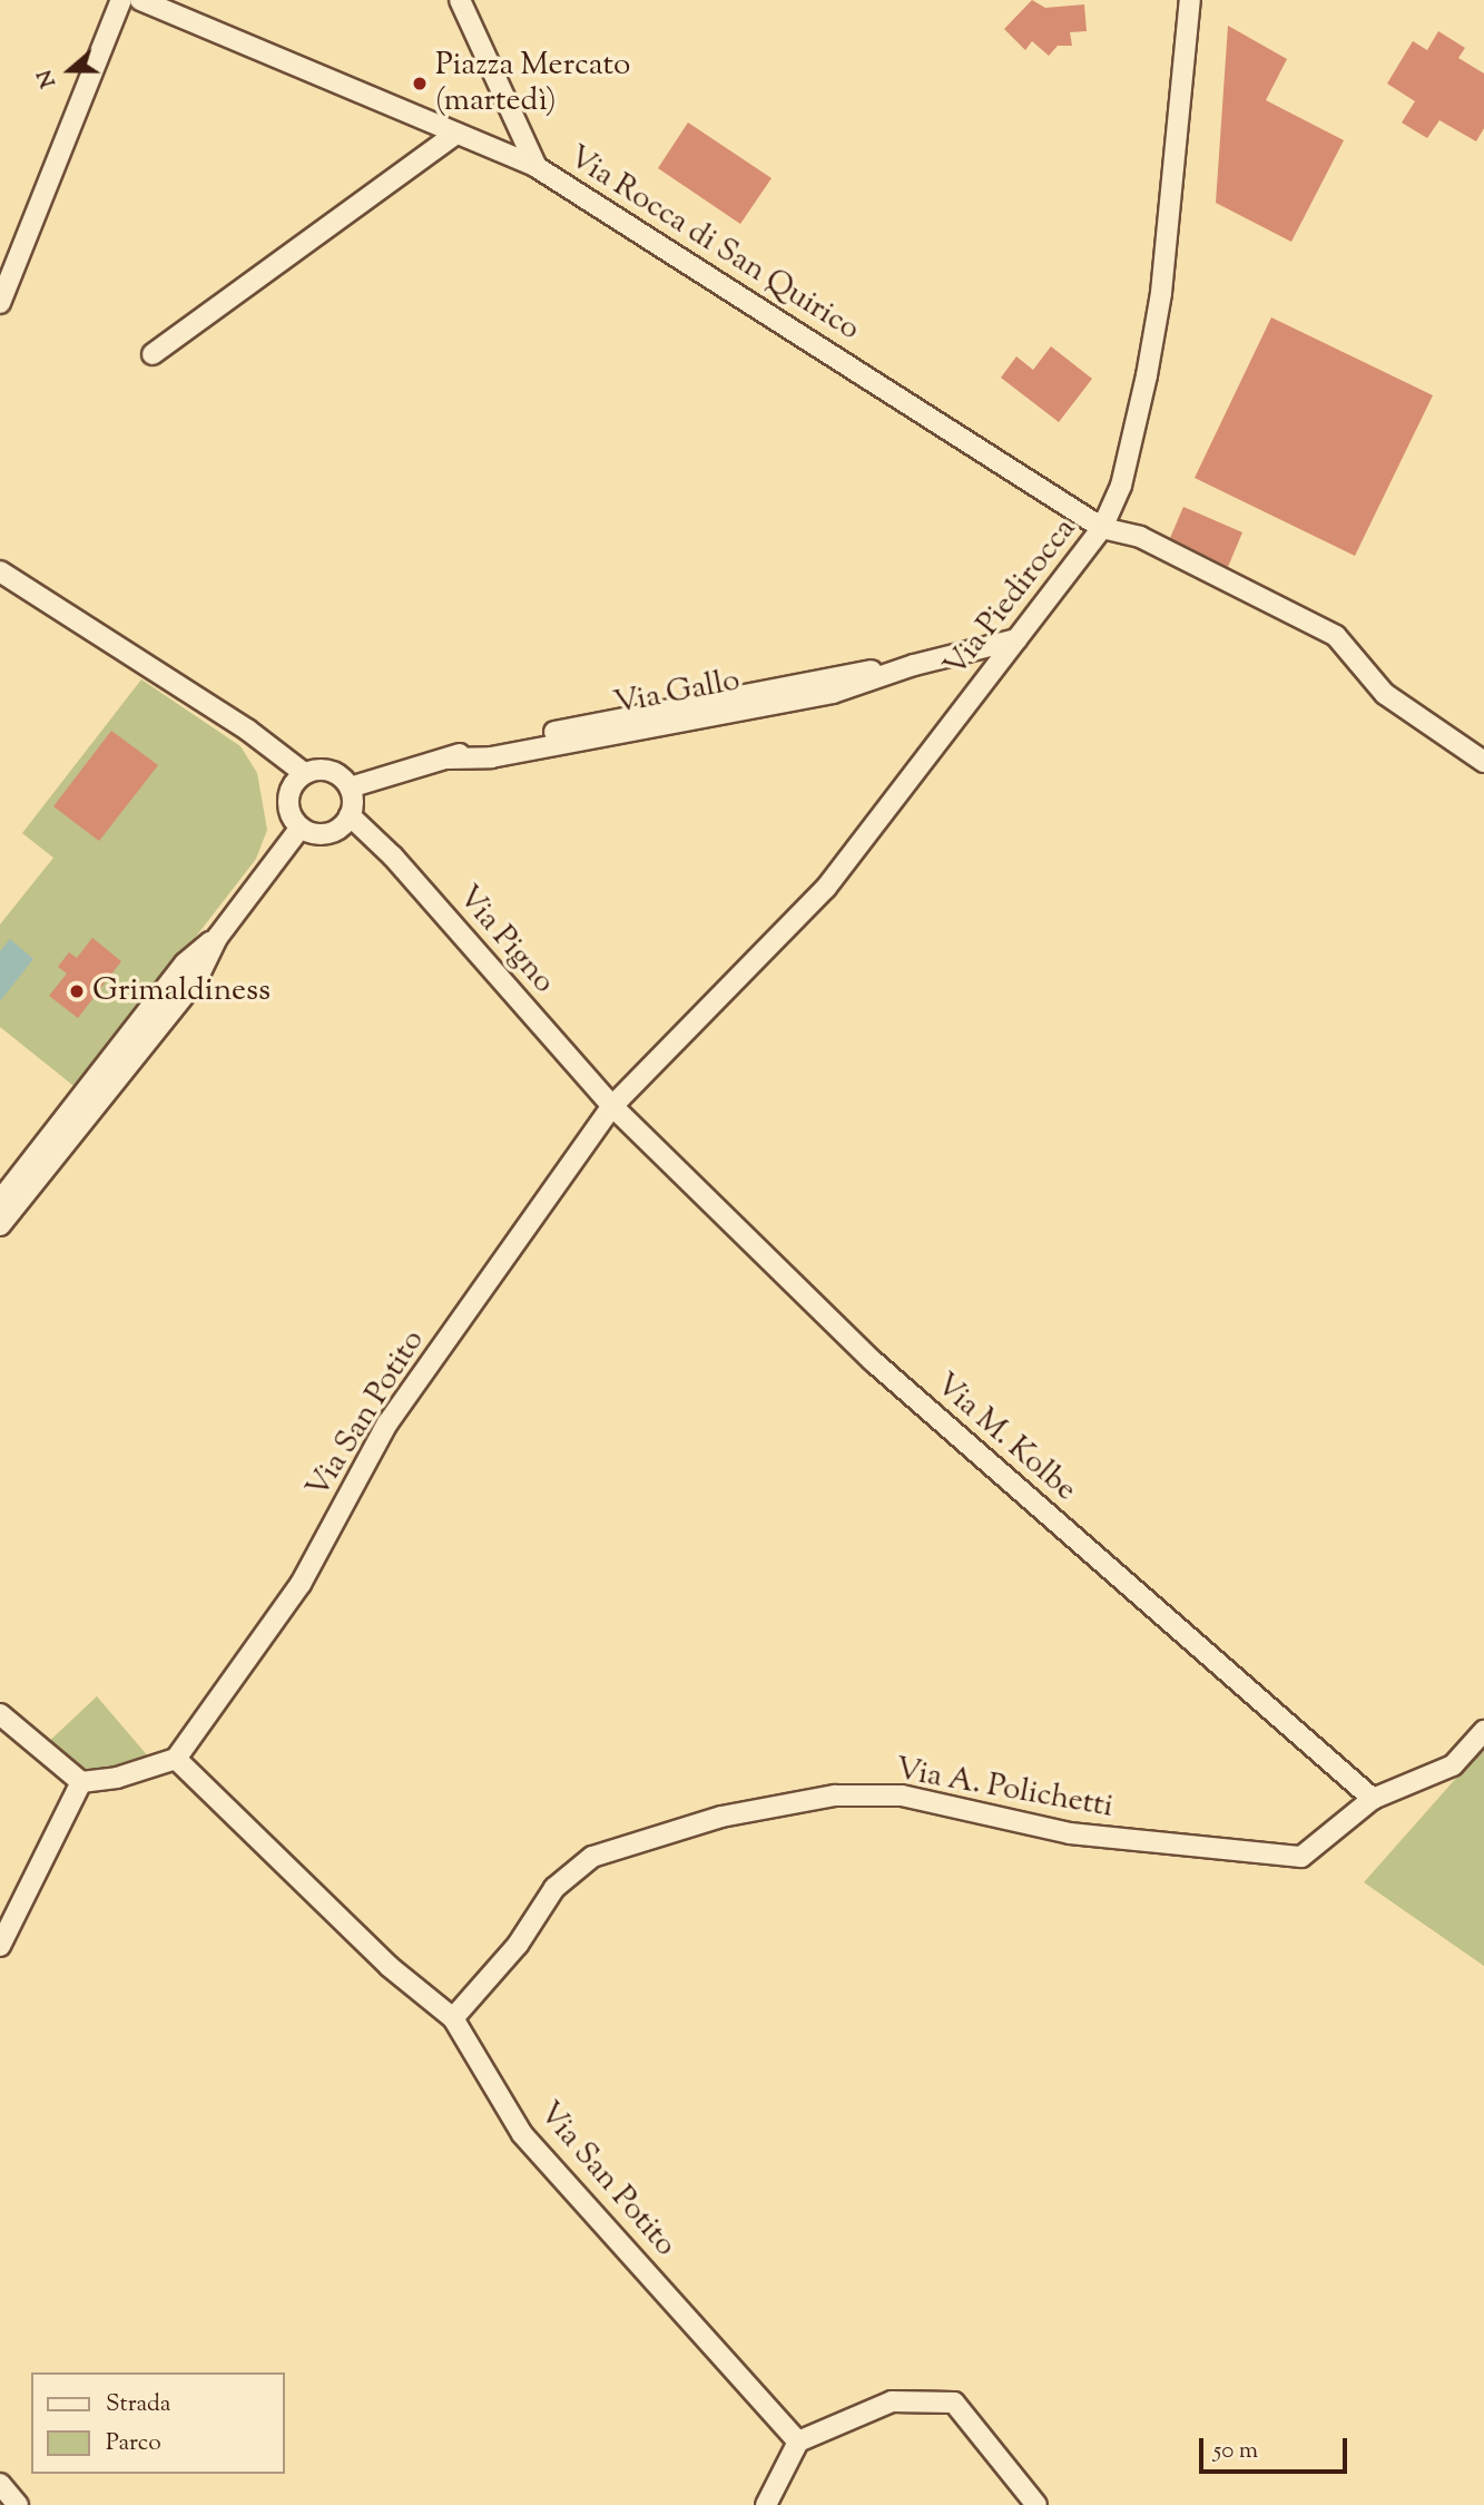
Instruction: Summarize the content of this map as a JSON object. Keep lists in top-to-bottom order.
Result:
{
  "streets": {
    "street": [
      "Via Rocca di San Quirico",
      "Via Piedirocca",
      "Via Gallo",
      "Via Pigno",
      "Via San Potito",
      "Via M. Kolbe",
      "Via A. Polichetti"
    ]
  },
  "crossings": [
    ["Via Rocca di San Quirico", "Via Piedirocca"],
    ["Via Piedirocca", "Via Gallo"],
    ["Via Piedirocca", "Via Pigno"],
    ["Via Piedirocca", "Via San Potito"],
    ["Via Piedirocca", "Via M. Kolbe"],
    ["Via Gallo", "Via Pigno"],
    ["Via Pigno", "Via San Potito"],
    ["Via Pigno", "Via M. Kolbe"],
    ["Via San Potito", "Via M. Kolbe"],
    ["Via San Potito", "Via A. Polichetti"],
    ["Via M. Kolbe", "Via A. Polichetti"]
  ],
  "places": ["Piazza Mercato (martedì)", "Grimaldiness"],
  "legend": ["Strada", "Parco"],
  "scale_bar": "50 m",
  "north": "left"
}
